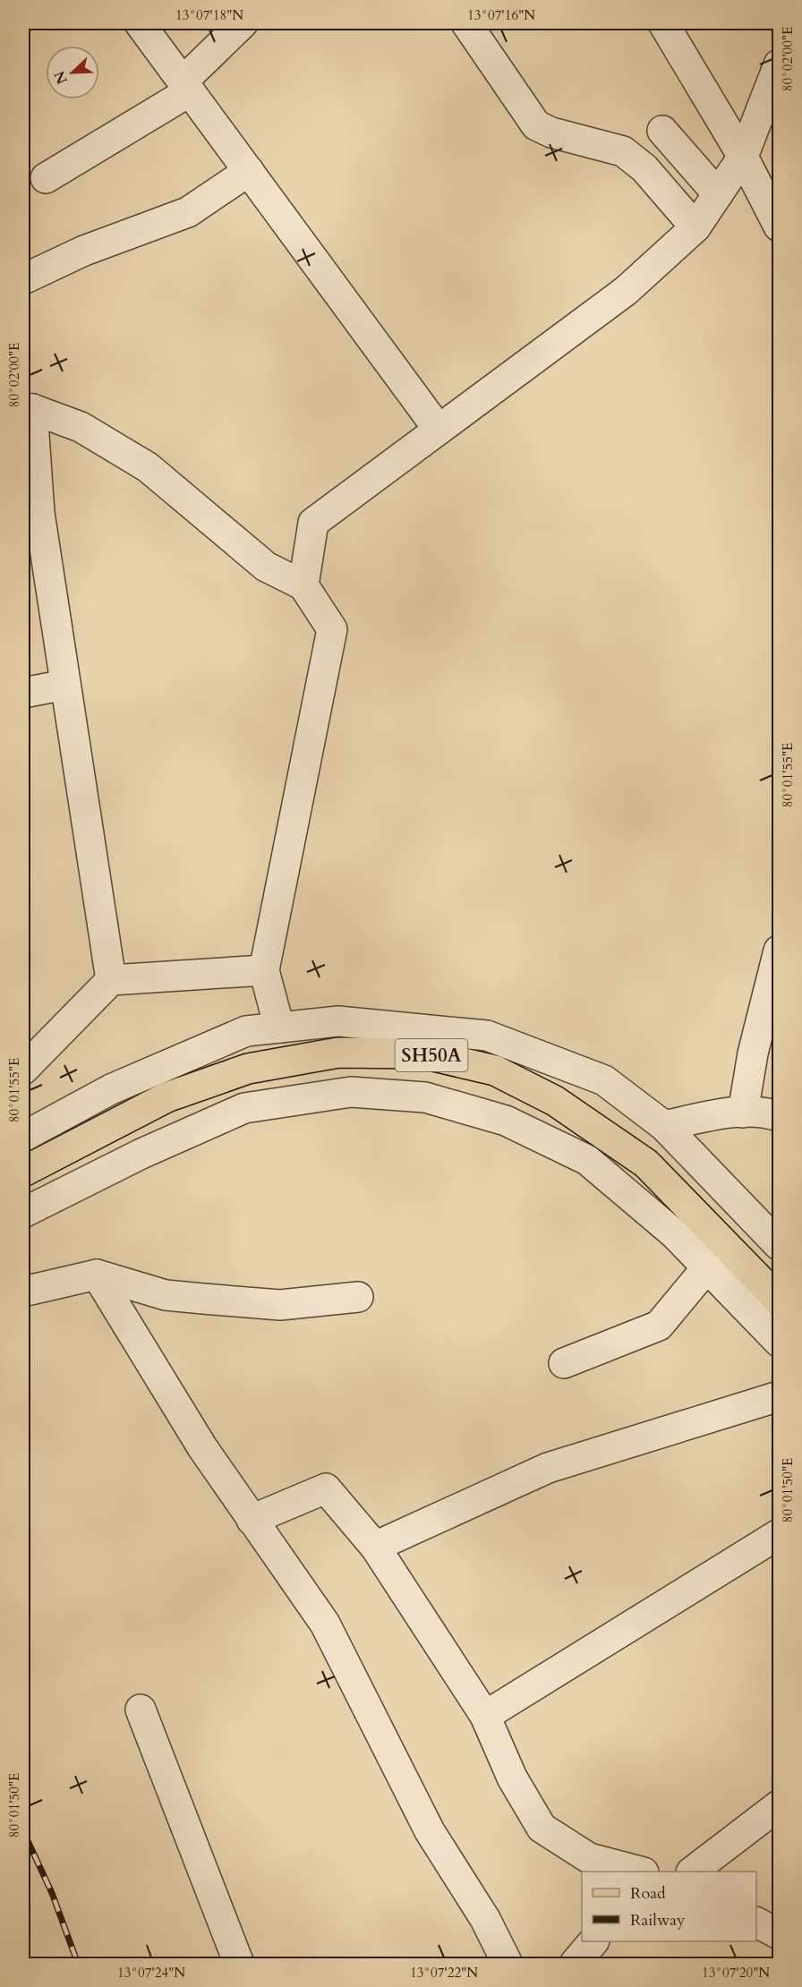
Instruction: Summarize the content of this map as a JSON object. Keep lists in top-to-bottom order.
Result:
{
  "streets": {
    "main road": ["SH50A"]
  },
  "legend": ["Road", "Railway"],
  "north": "bottom left",
  "coordinates": [
    "13°07'18\"N",
    "13°07'16\"N",
    "80°02'00\"E",
    "80°01'55\"E",
    "80°01'50\"E",
    "13°07'24\"N",
    "13°07'22\"N",
    "13°07'20\"N"
  ]
}
